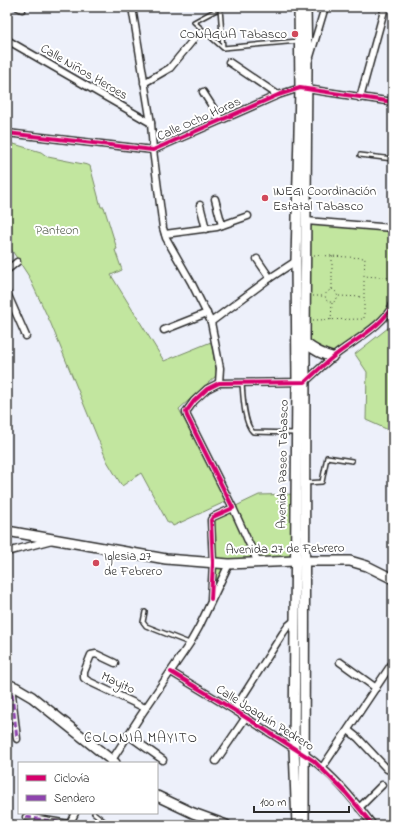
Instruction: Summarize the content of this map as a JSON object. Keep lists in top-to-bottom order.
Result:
{
  "streets": {
    "main road": ["Avenida Paseo Tabasco", "Avenida 27 de Febrero"],
    "street": [
      "Calle Niños Heroes",
      "Calle Ocho Horas",
      "Mayito",
      "Calle Joaquín Pedrero"
    ]
  },
  "crossings": [
    ["Calle Ocho Horas", "Avenida Paseo Tabasco"],
    ["Avenida Paseo Tabasco", "Avenida 27 de Febrero"],
    ["Avenida Paseo Tabasco", "Calle Joaquín Pedrero"]
  ],
  "districts": ["COLONIA MAYITO"],
  "parks": ["Panteon"],
  "places": ["CONAGUA Tabasco", "INEGI Coordinación Estatal Tabasco", "Iglesia 27 de Febrero"],
  "legend": ["Ciclovía", "Sendero"],
  "scale_bar": "100 m"
}
